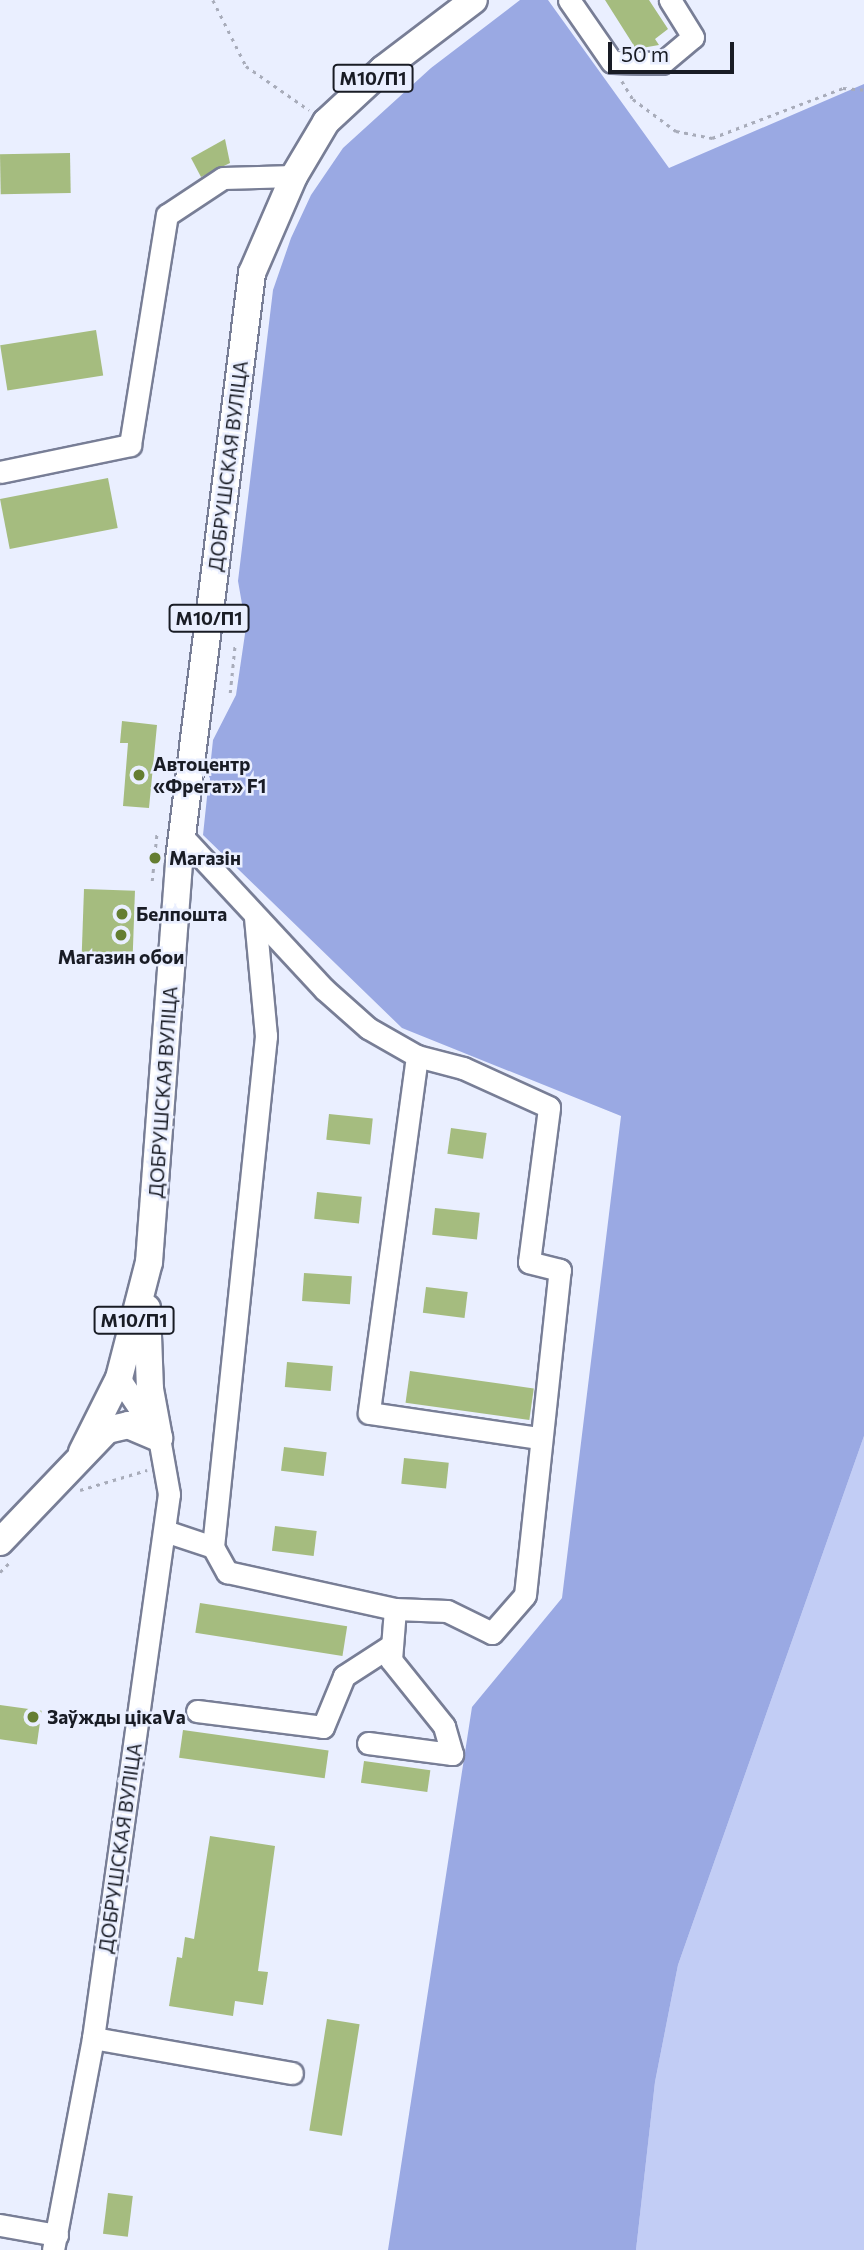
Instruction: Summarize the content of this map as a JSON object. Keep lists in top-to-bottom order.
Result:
{
  "streets": {
    "main road": ["М10/П1", "ДОБРУШСКАЯ ВУЛІЦА"]
  },
  "crossings": [
    ["М10/П1", "ДОБРУШСКАЯ ВУЛІЦА"]
  ],
  "places": [
    "Автоцентр «Фрегат» F1",
    "Магазін",
    "Белпошта",
    "Магазин обои",
    "Заўжды цікаVа"
  ],
  "scale_bar": "50 m"
}
